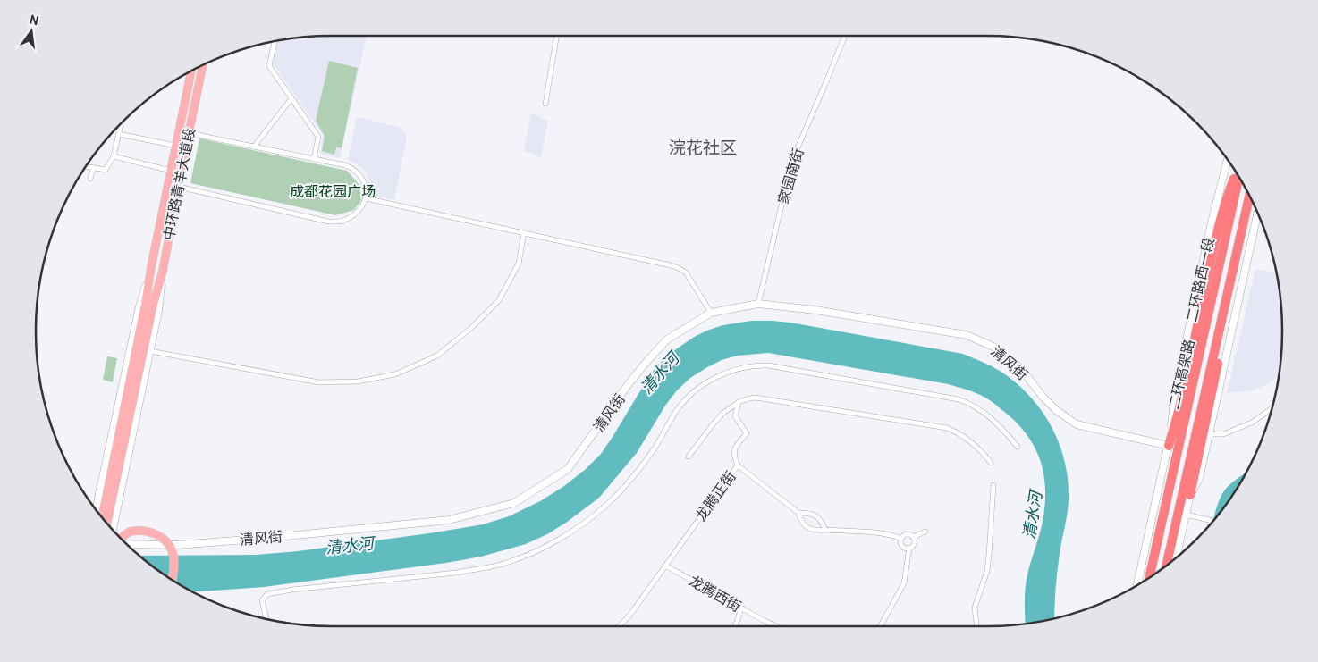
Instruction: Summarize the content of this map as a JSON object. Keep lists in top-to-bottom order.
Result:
{
  "streets": {
    "highway": ["二环高架路"],
    "main road": ["中环路青羊大道段", "二环路西一段", "清风街"],
    "street": ["家园南街", "龙腾正街", "龙腾西街"]
  },
  "crossings": [
    ["家园南街", "清风街"],
    ["二环路西一段", "清风街"],
    ["龙腾正街", "龙腾西街"]
  ],
  "districts": ["浣花社区"],
  "water": ["清水河"],
  "parks": ["成都花园广场"],
  "north": "top"
}
